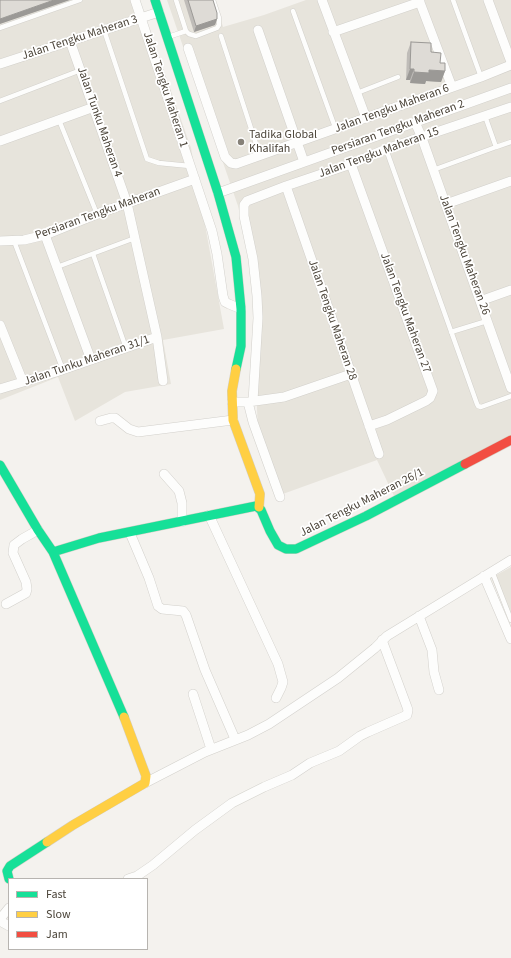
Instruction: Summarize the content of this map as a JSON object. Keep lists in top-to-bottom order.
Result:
{
  "streets": {
    "street": [
      "Jalan Tengku Maheran 3",
      "Jalan Tengku Maheran 1",
      "Jalan Tengku Maheran 6",
      "Jalan Tunku Maheran 4",
      "Persiaran Tengku Maheran 2",
      "Jalan Tengku Maheran 15",
      "Persiaran Tengku Maheran",
      "Jalan Tengku Maheran 26",
      "Jalan Tengku Maheran 27",
      "Jalan Tengku Maheran 28",
      "Jalan Tunku Maheran 31/1",
      "Jalan Tengku Maheran 26/1"
    ]
  },
  "crossings": [
    ["Jalan Tengku Maheran 3", "Jalan Tengku Maheran 1"],
    ["Jalan Tengku Maheran 3", "Jalan Tunku Maheran 4"],
    ["Jalan Tengku Maheran 1", "Persiaran Tengku Maheran"],
    ["Jalan Tunku Maheran 4", "Persiaran Tengku Maheran"],
    ["Jalan Tunku Maheran 4", "Jalan Tunku Maheran 31/1"],
    ["Persiaran Tengku Maheran 2", "Jalan Tengku Maheran 26"],
    ["Jalan Tengku Maheran 15", "Jalan Tengku Maheran 26"],
    ["Jalan Tengku Maheran 15", "Jalan Tengku Maheran 27"],
    ["Jalan Tengku Maheran 15", "Jalan Tengku Maheran 28"],
    ["Persiaran Tengku Maheran", "Jalan Tunku Maheran 31/1"],
    ["Jalan Tengku Maheran 27", "Jalan Tengku Maheran 28"]
  ],
  "places": ["Tadika Global Khalifah"],
  "legend": ["Fast", "Slow", "Jam"]
}
